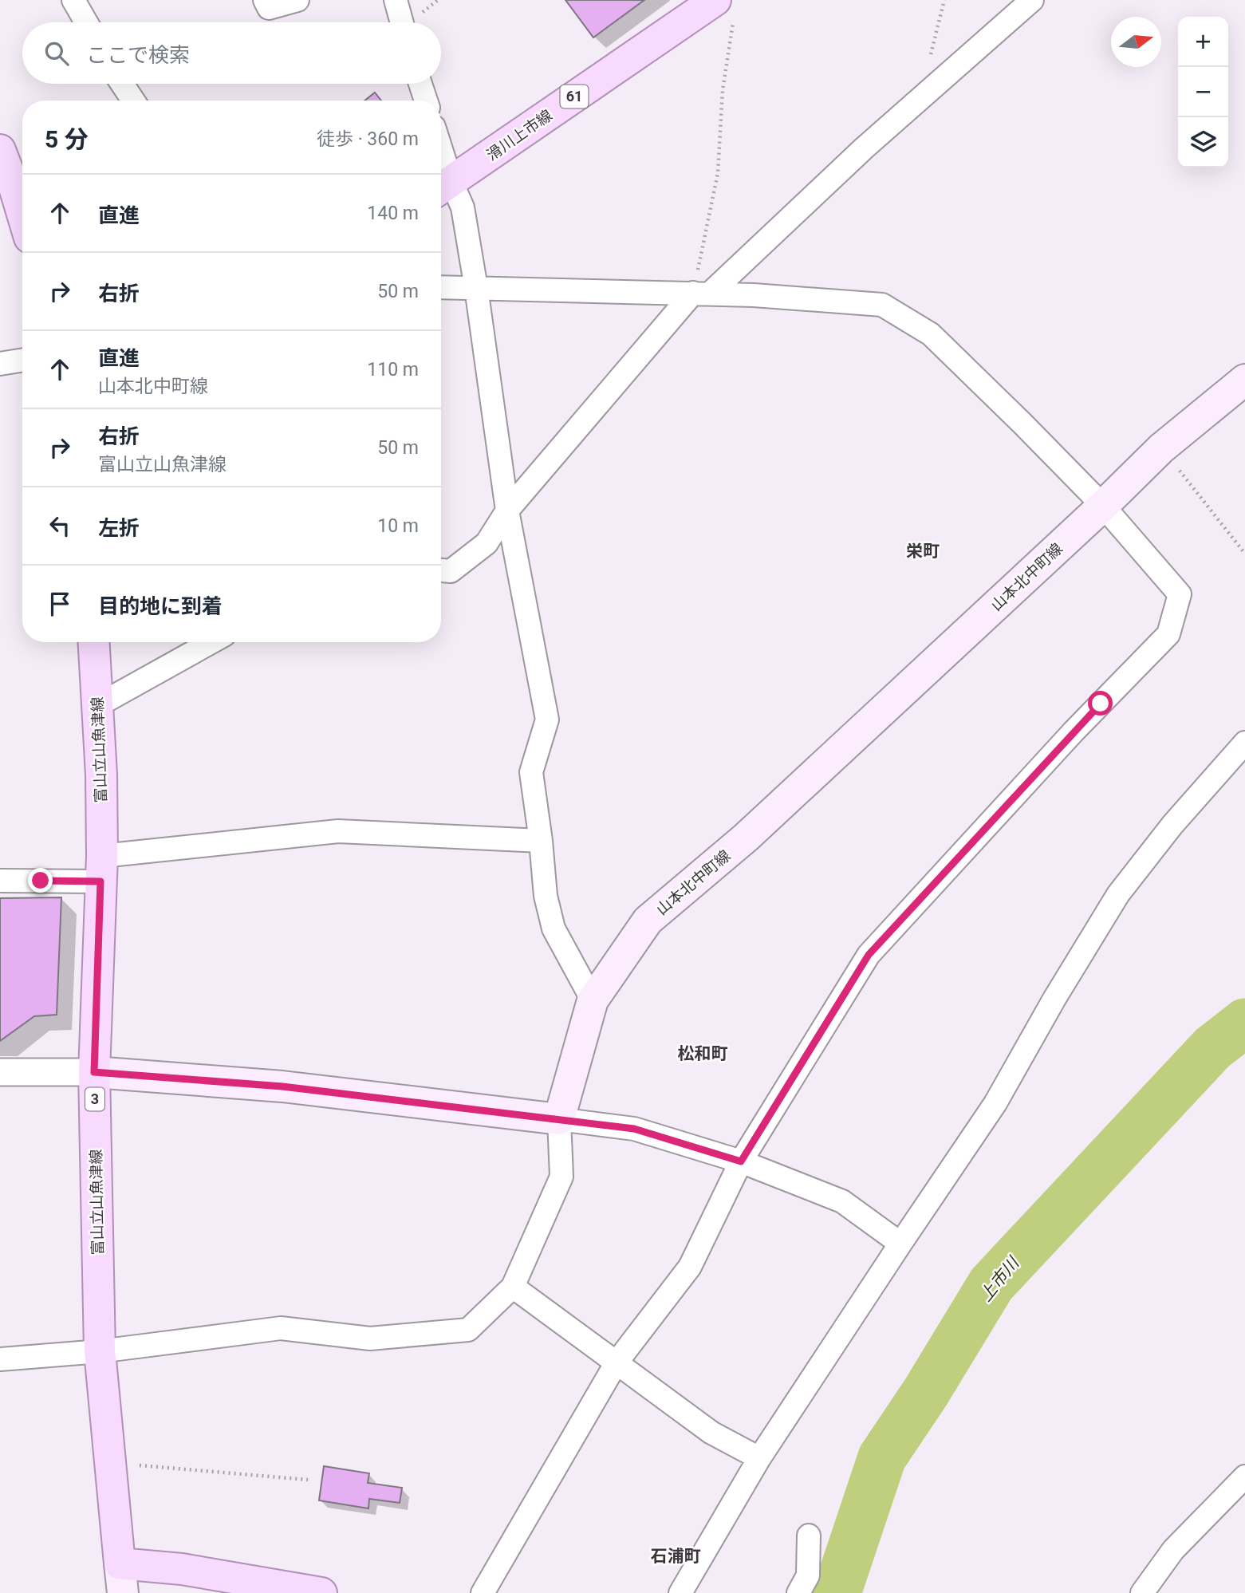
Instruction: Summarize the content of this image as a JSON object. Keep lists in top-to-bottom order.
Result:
{
  "streets": {
    "main road": [
      "61",
      "滑川上市線",
      "山本北中町線",
      "富山立山魚津線",
      "3"
    ]
  },
  "districts": ["栄町", "松和町", "石浦町"],
  "water": ["上市川"],
  "north": "right",
  "page": {
    "map_buttons": ["+", "−"],
    "search": "ここで検索",
    "heading": ["5 分", "徒歩 · 360 m"],
    "list": [
      ["直進", "140 m"],
      ["右折", "50 m"],
      ["直進", "山本北中町線", "110 m"],
      ["右折", "富山立山魚津線", "50 m"],
      ["左折", "10 m"],
      "目的地に到着"
    ]
  }
}
